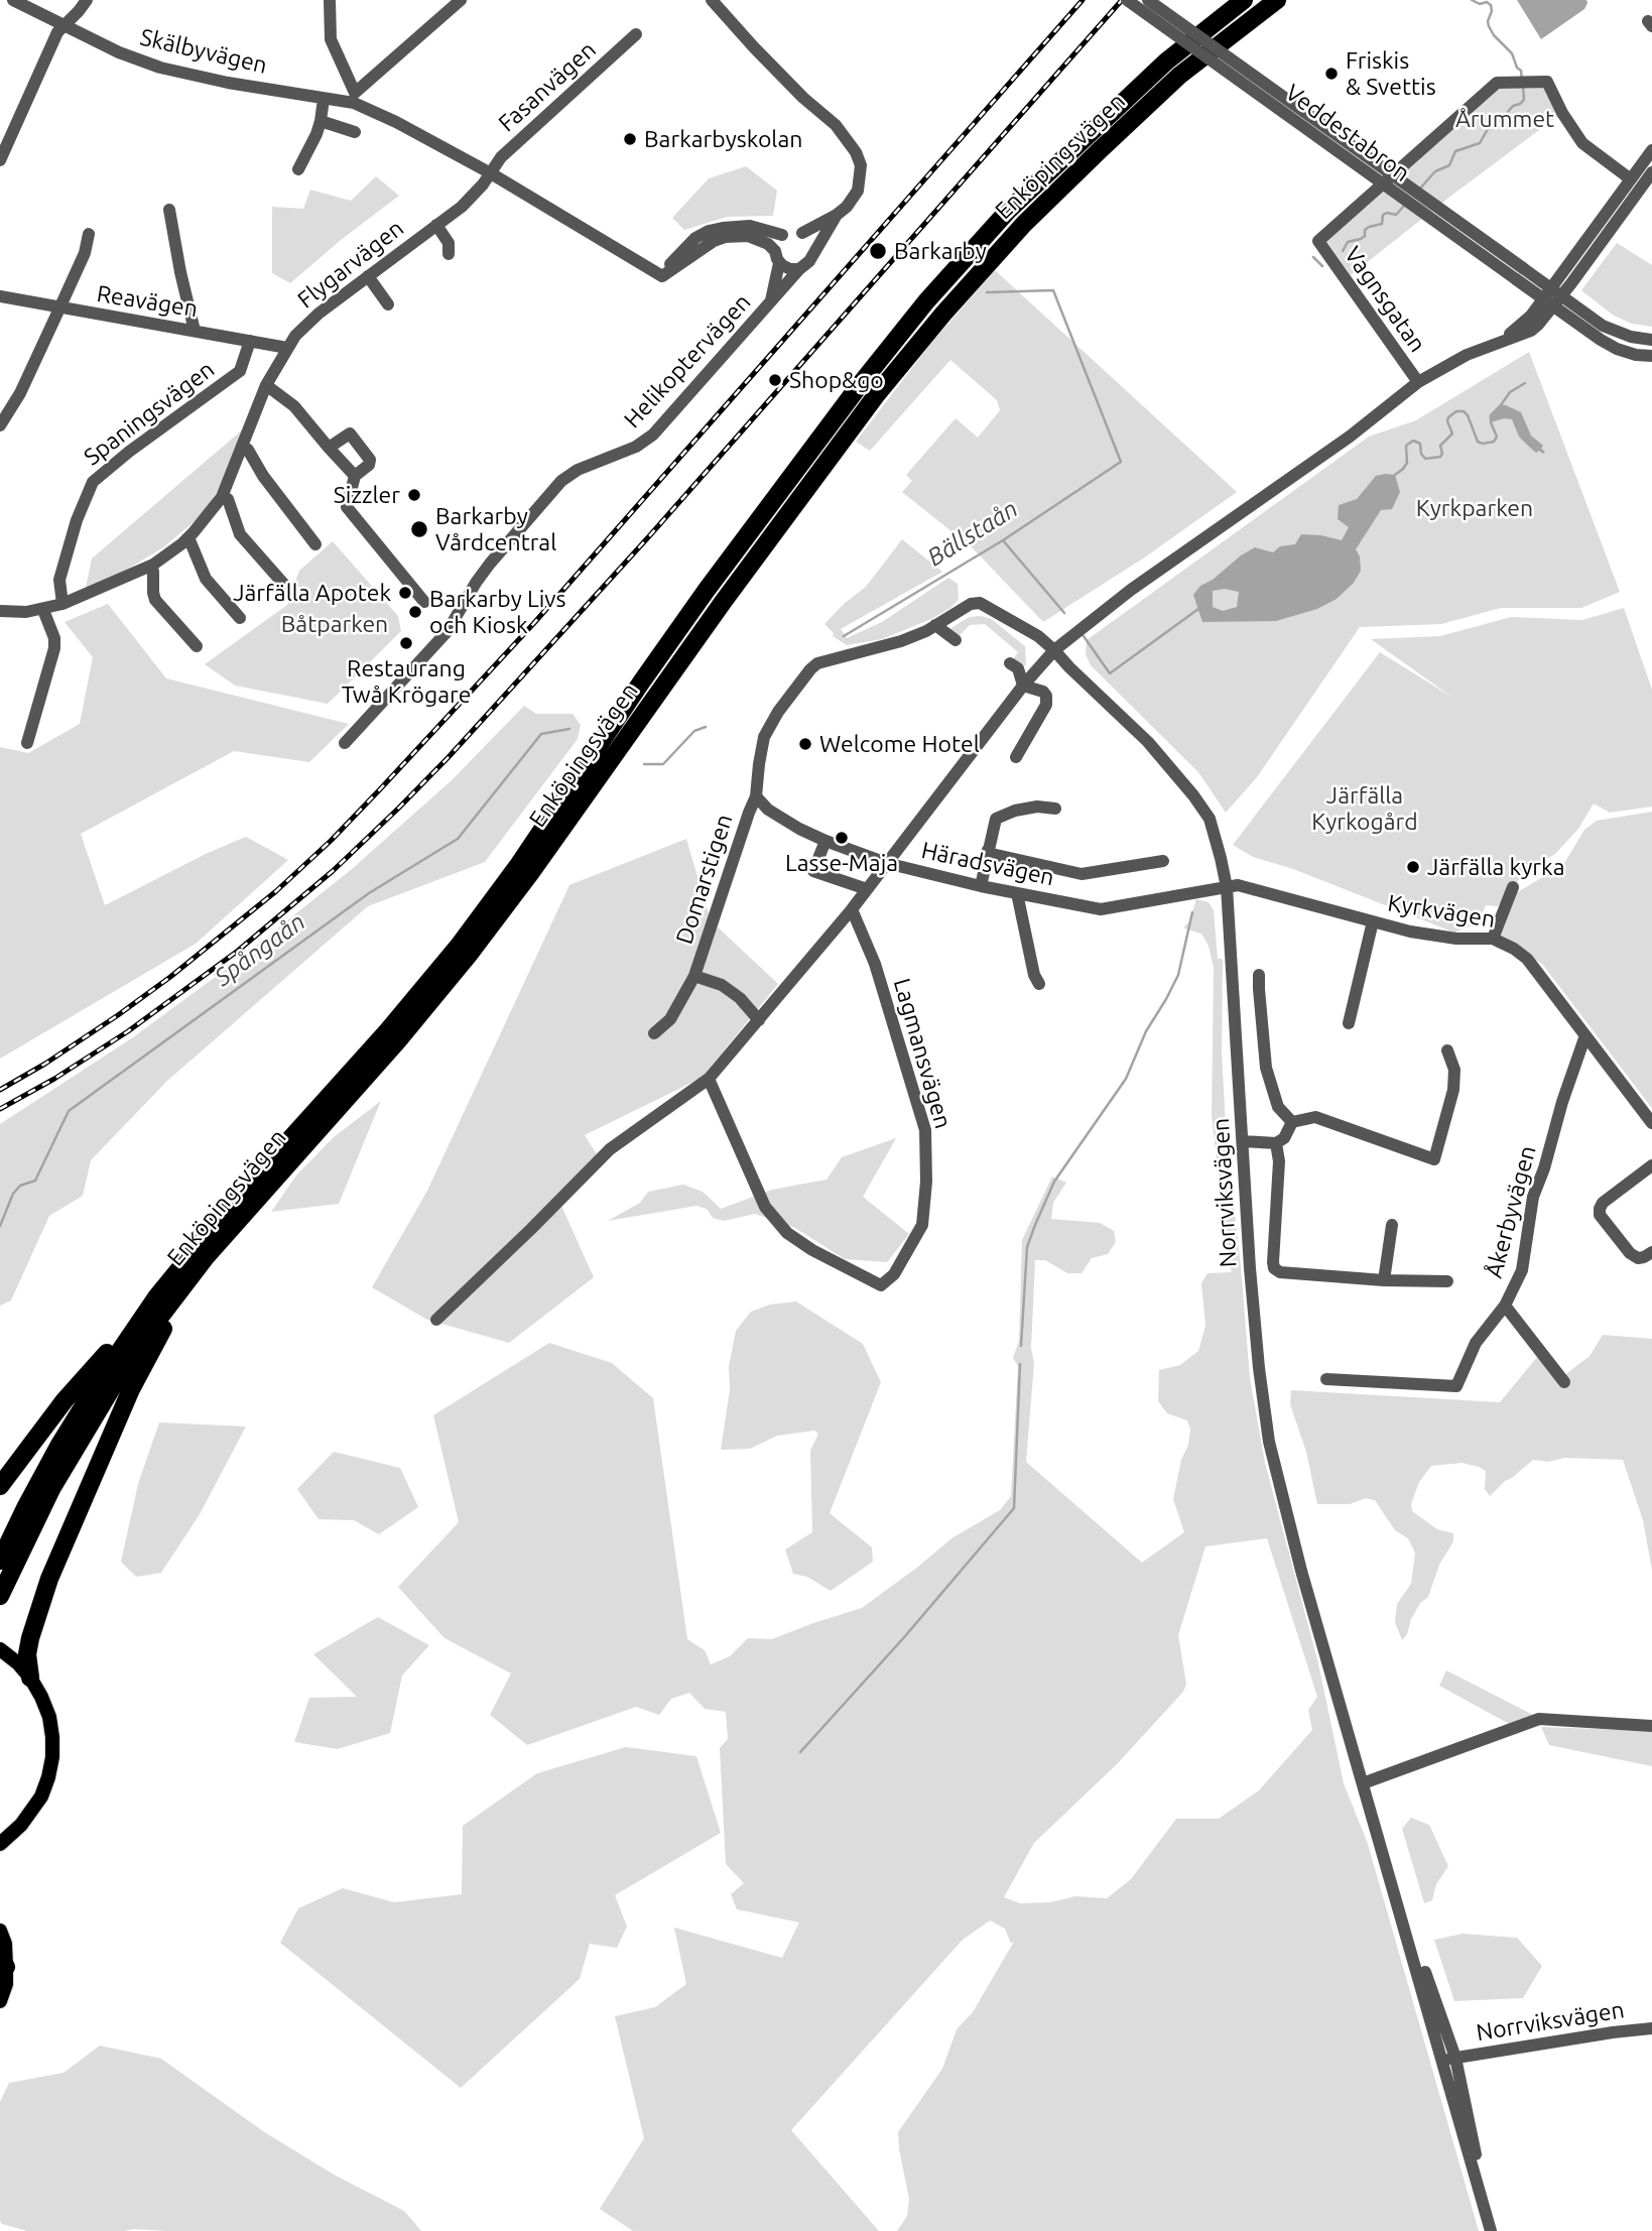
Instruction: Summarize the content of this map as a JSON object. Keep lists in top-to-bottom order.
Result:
{
  "streets": {
    "highway": ["Enköpingsvägen"],
    "street": [
      "Skälbyvägen",
      "Fasanvägen",
      "Veddestabron",
      "Flygarvägen",
      "Vagnsgatan",
      "Reavägen",
      "Helikoptervägen",
      "Spaningsvägen",
      "Häradsvägen",
      "Domarstigen",
      "Kyrkvägen",
      "Lagmansvägen",
      "Norrviksvägen",
      "Åkerbyvägen"
    ]
  },
  "crossings": [
    ["Skälbyvägen", "Fasanvägen"],
    ["Skälbyvägen", "Flygarvägen"],
    ["Fasanvägen", "Flygarvägen"],
    ["Flygarvägen", "Reavägen"],
    ["Flygarvägen", "Spaningsvägen"],
    ["Reavägen", "Spaningsvägen"],
    ["Häradsvägen", "Domarstigen"],
    ["Häradsvägen", "Kyrkvägen"],
    ["Häradsvägen", "Norrviksvägen"],
    ["Domarstigen", "Norrviksvägen"],
    ["Kyrkvägen", "Norrviksvägen"],
    ["Kyrkvägen", "Åkerbyvägen"]
  ],
  "water": ["Bällstaån", "Spångaån"],
  "parks": [
    "Årummet",
    "Kyrkparken",
    "Båtparken",
    "Järfälla Kyrkogård"
  ],
  "places": [
    "Friskis & Svettis",
    "Barkarbyskolan",
    "Barkarby",
    "Shop&go",
    "Sizzler",
    "Barkarby Vårdcentral",
    "Järfälla Apotek",
    "Barkarby Livs och Kiosk",
    "Restaurang Twå Krögare",
    "Welcome Hotel",
    "Lasse-Maja",
    "Järfälla kyrka"
  ]
}
